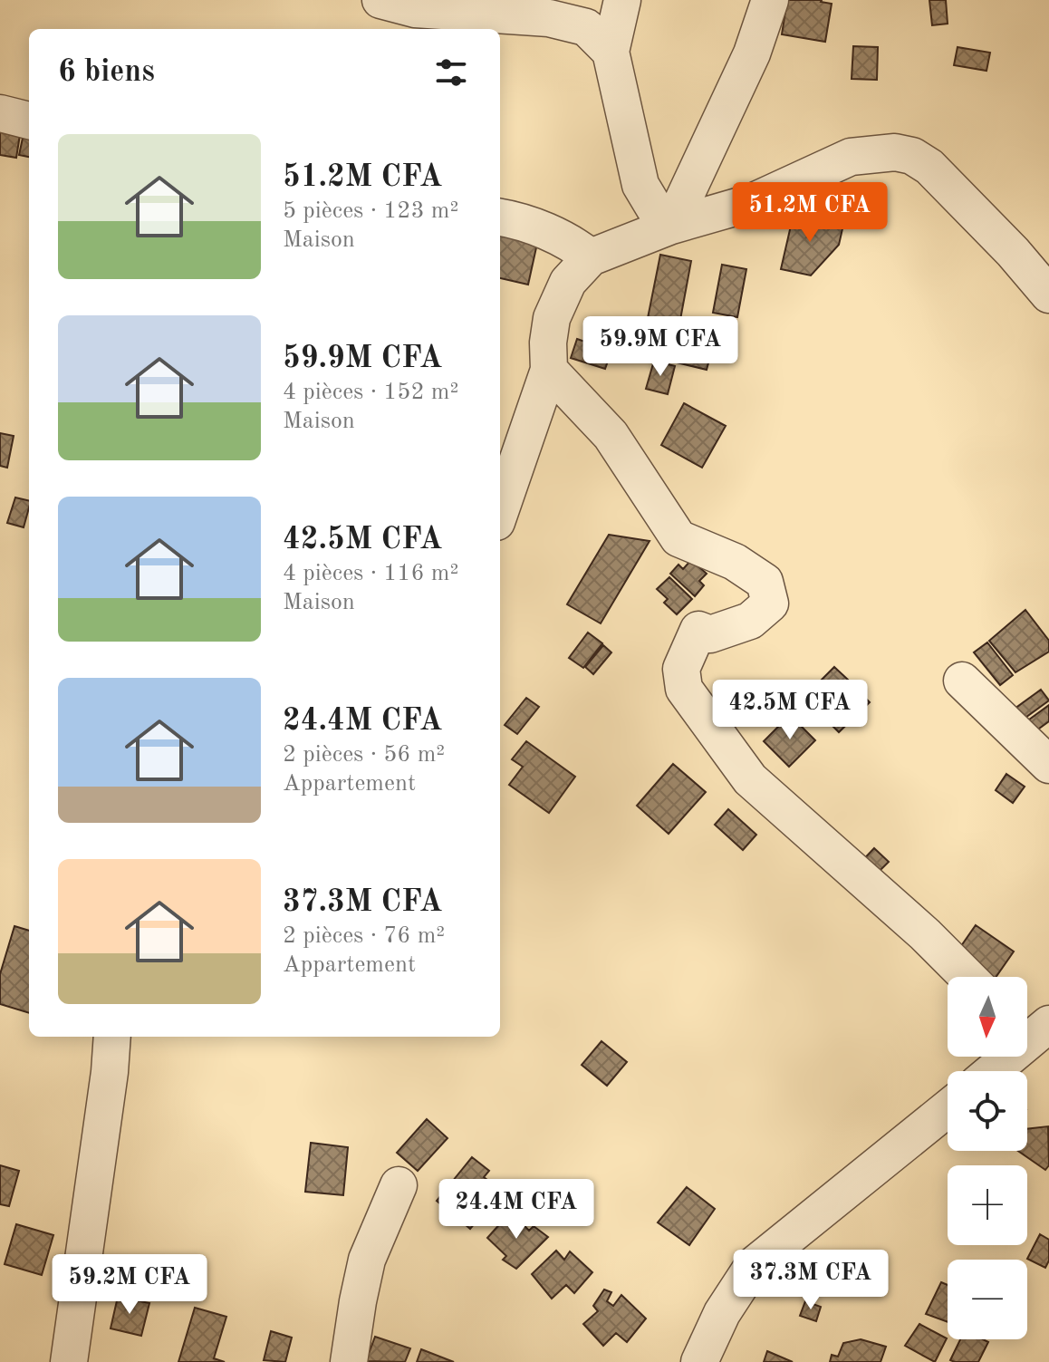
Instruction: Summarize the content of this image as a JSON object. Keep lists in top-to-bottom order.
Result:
{
  "north": "bottom",
  "page": {
    "heading": "6 biens",
    "list": [
      {
        "name": "51.2M CFA",
        "note": "5 pièces · 123 m² · Maison"
      },
      {
        "name": "59.9M CFA",
        "note": "4 pièces · 152 m² · Maison"
      },
      {
        "name": "42.5M CFA",
        "note": "4 pièces · 116 m² · Maison"
      },
      {
        "name": "24.4M CFA",
        "note": "2 pièces · 56 m² · Appartement"
      },
      {
        "name": "37.3M CFA",
        "note": "2 pièces · 76 m² · Appartement"
      }
    ],
    "price": [
      "51.2M CFA",
      "59.9M CFA",
      "42.5M CFA",
      "24.4M CFA",
      "37.3M CFA",
      "59.2M CFA"
    ],
    "map_buttons": ["+", "−"]
  }
}
